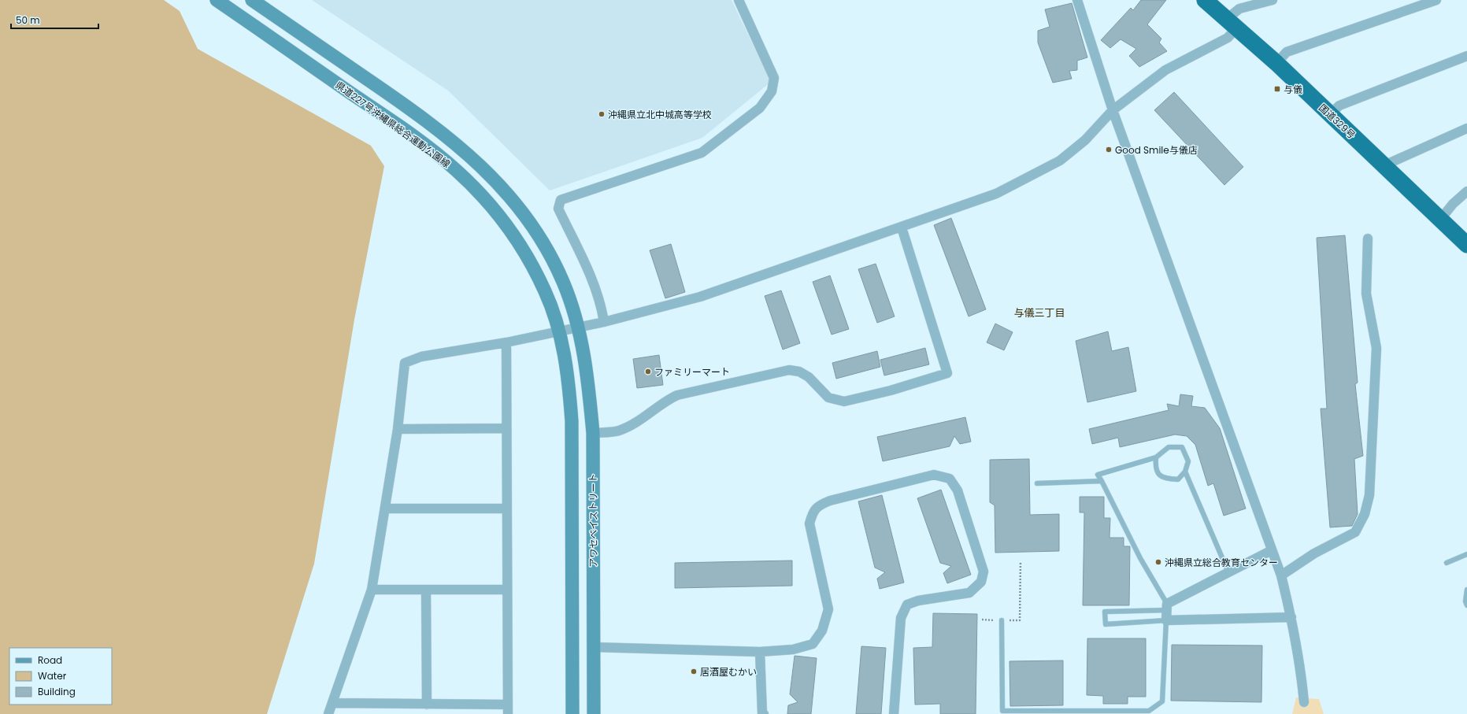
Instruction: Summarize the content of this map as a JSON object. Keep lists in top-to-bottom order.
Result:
{
  "streets": {
    "highway": ["国道329号"],
    "main road": ["県道227号沖縄県総合運動公園線", "アワセベイストリート"]
  },
  "districts": ["与儀三丁目"],
  "places": {
    "transit": ["与儀"],
    "other": [
      "沖縄県立北中城高等学校",
      "Good Smile与儀店",
      "ファミリーマート",
      "沖縄県立総合教育センター",
      "居酒屋むかい"
    ]
  },
  "legend": ["Road", "Water", "Building"],
  "scale_bar": "50 m"
}
